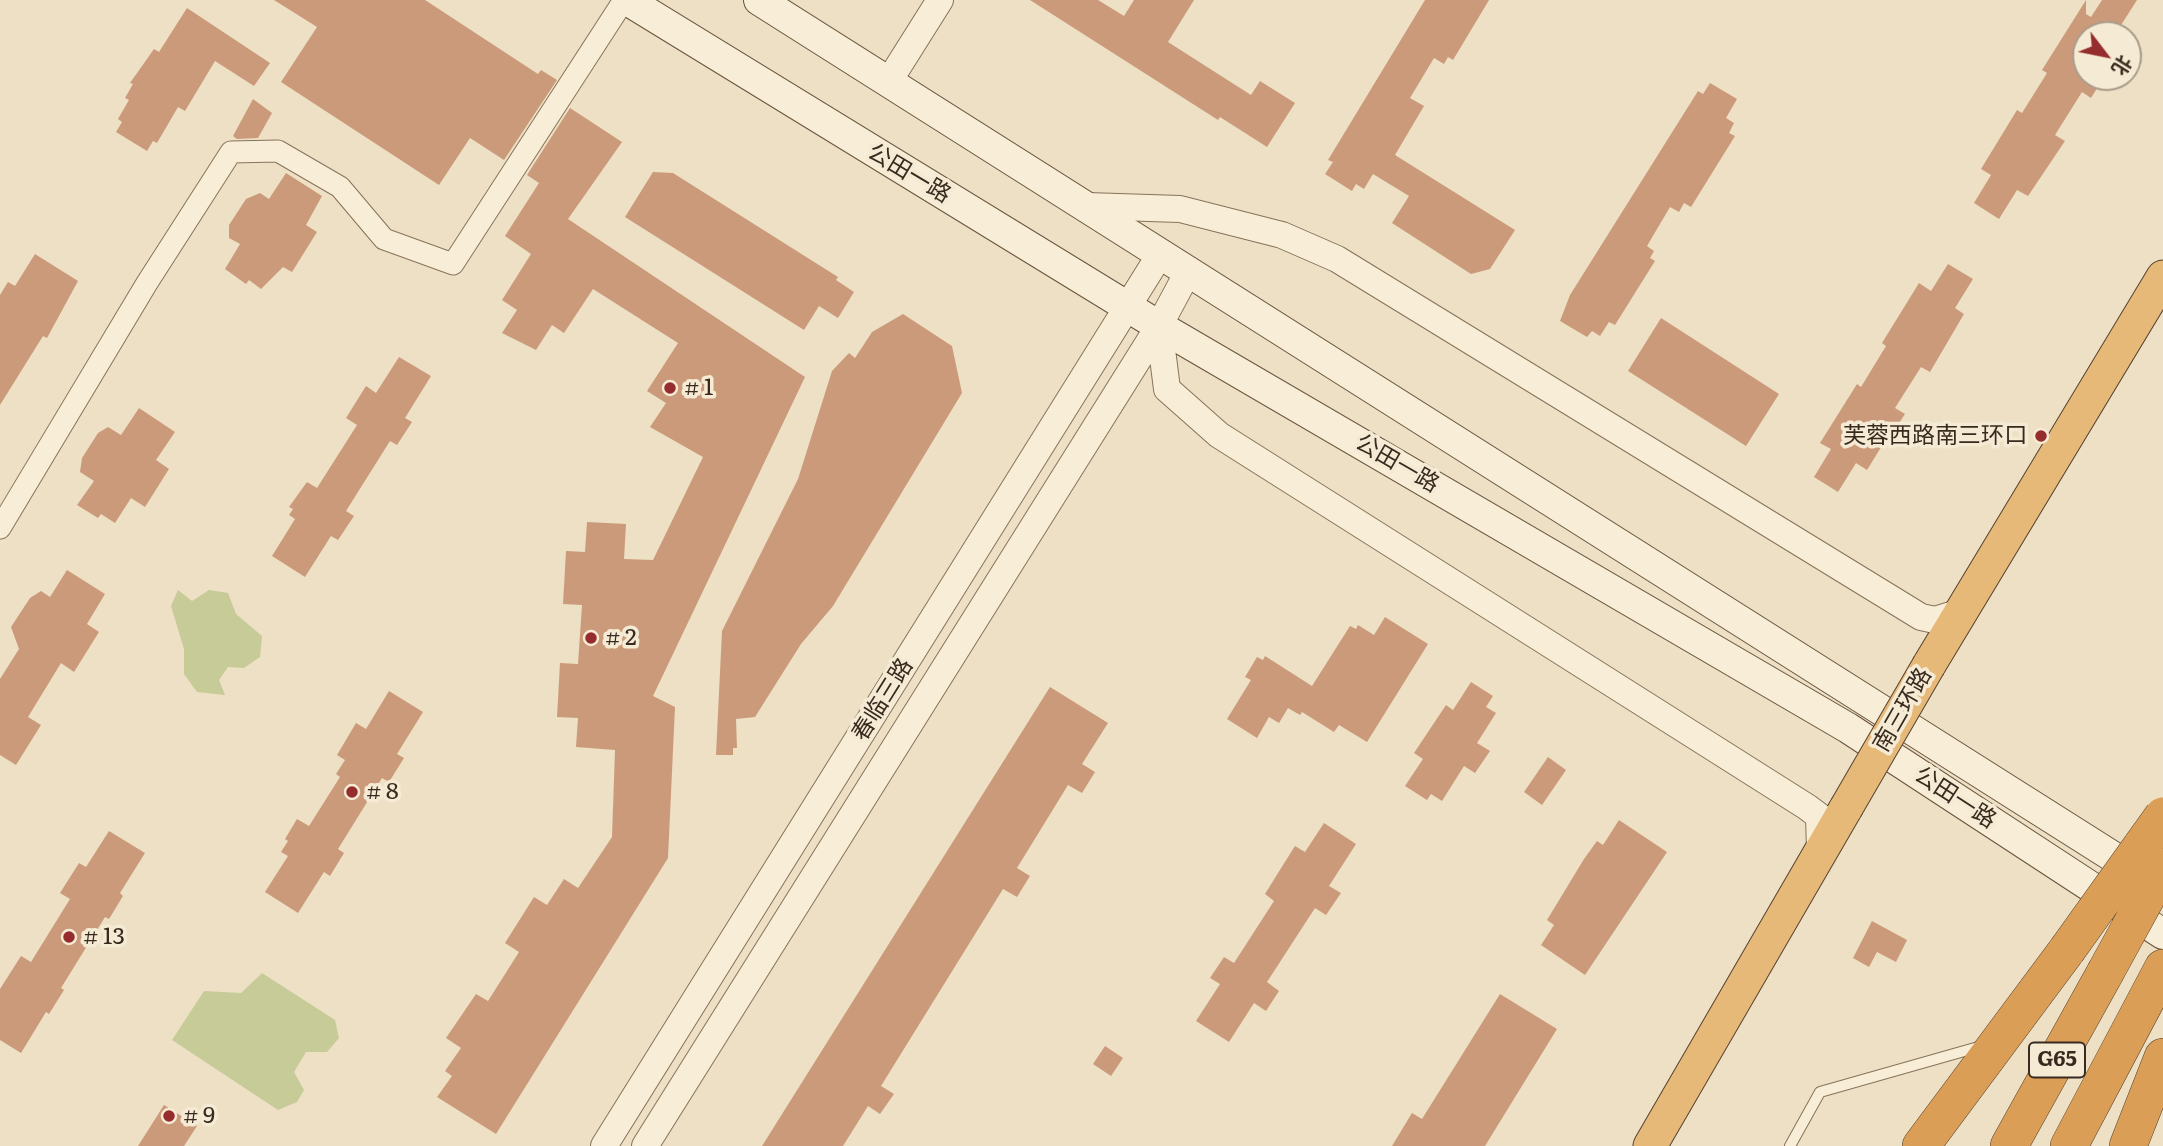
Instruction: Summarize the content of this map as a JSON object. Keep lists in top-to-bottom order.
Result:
{
  "streets": {
    "highway": ["南三环路", "G65"],
    "main road": ["公田一路"],
    "street": ["春临三路"]
  },
  "crossings": [
    ["公田一路", "春临三路"]
  ],
  "places": [
    "# 1",
    "芙蓉西路南三环口",
    "# 2",
    "# 8",
    "# 13",
    "# 9"
  ],
  "north": "bottom right"
}
